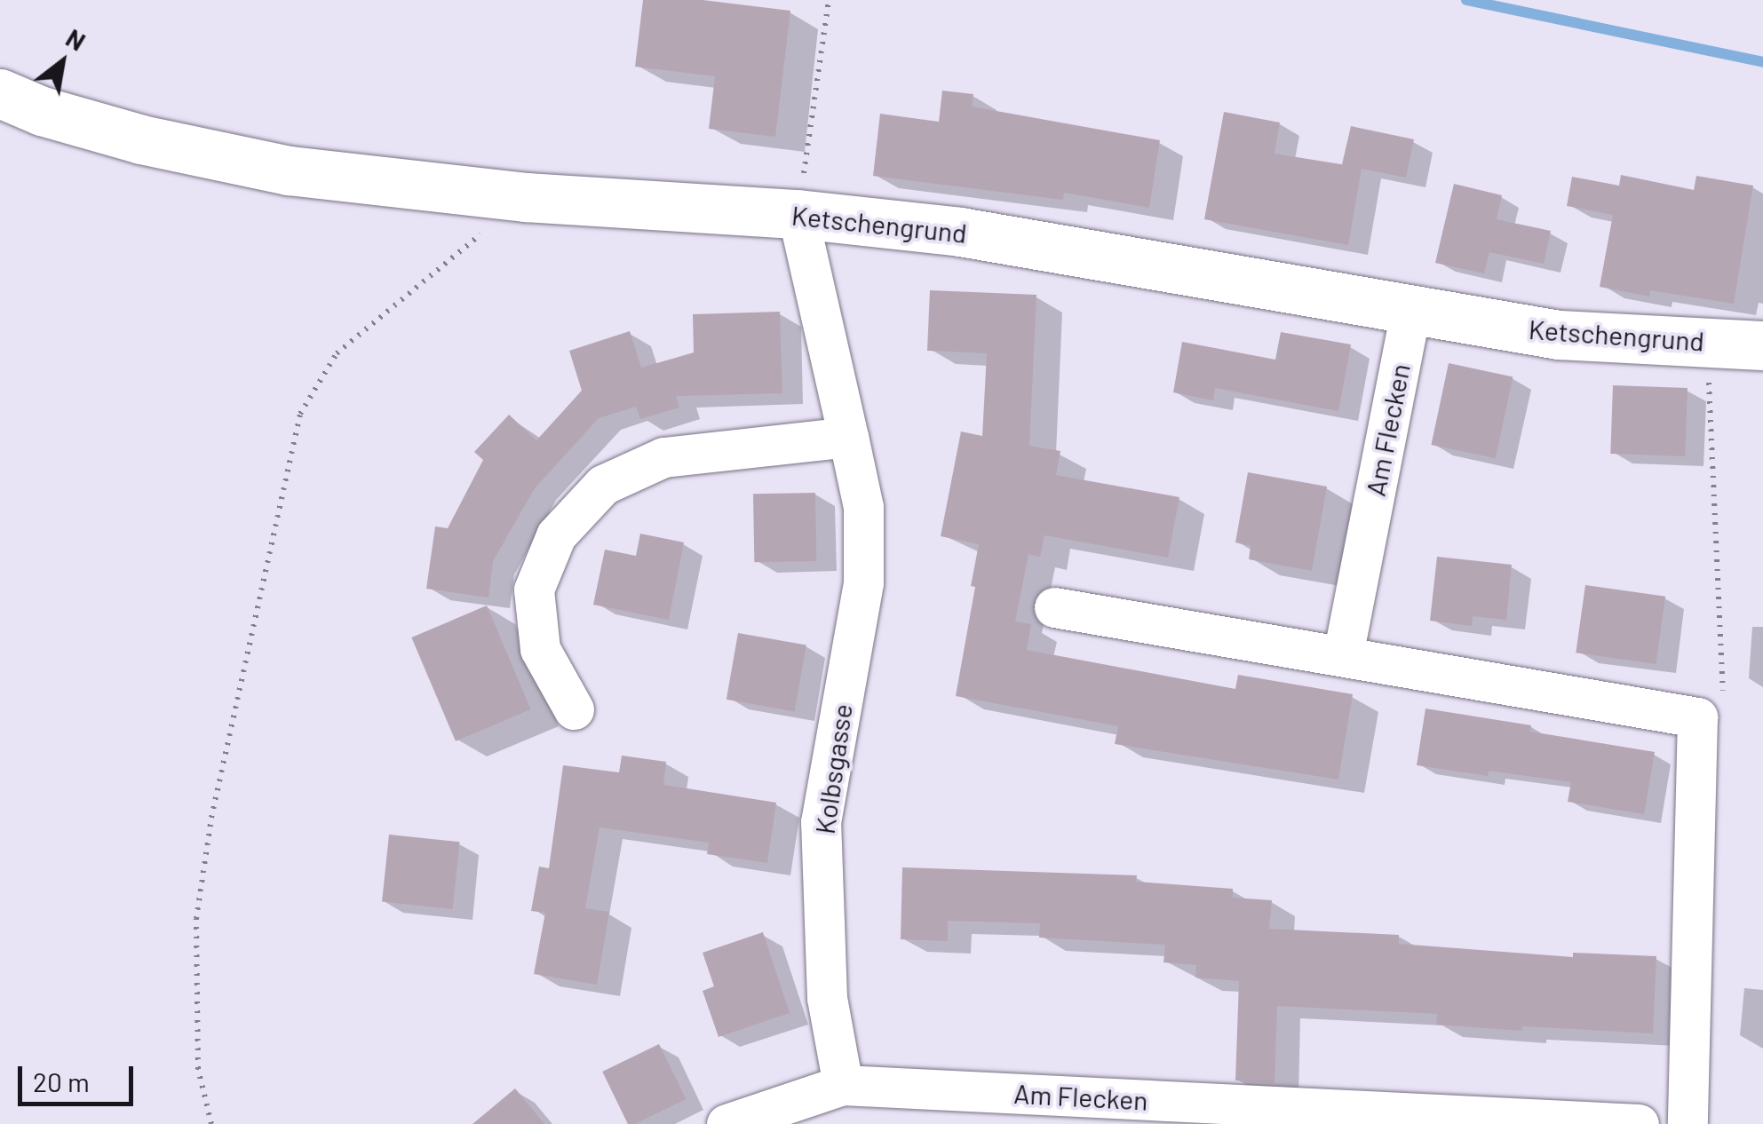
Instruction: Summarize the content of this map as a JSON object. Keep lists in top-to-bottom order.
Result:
{
  "streets": {
    "street": ["Ketschengrund", "Am Flecken", "Kolbsgasse"]
  },
  "crossings": [
    ["Ketschengrund", "Am Flecken"],
    ["Ketschengrund", "Kolbsgasse"],
    ["Am Flecken", "Kolbsgasse"]
  ],
  "scale_bar": "20 m",
  "north": "top right"
}
